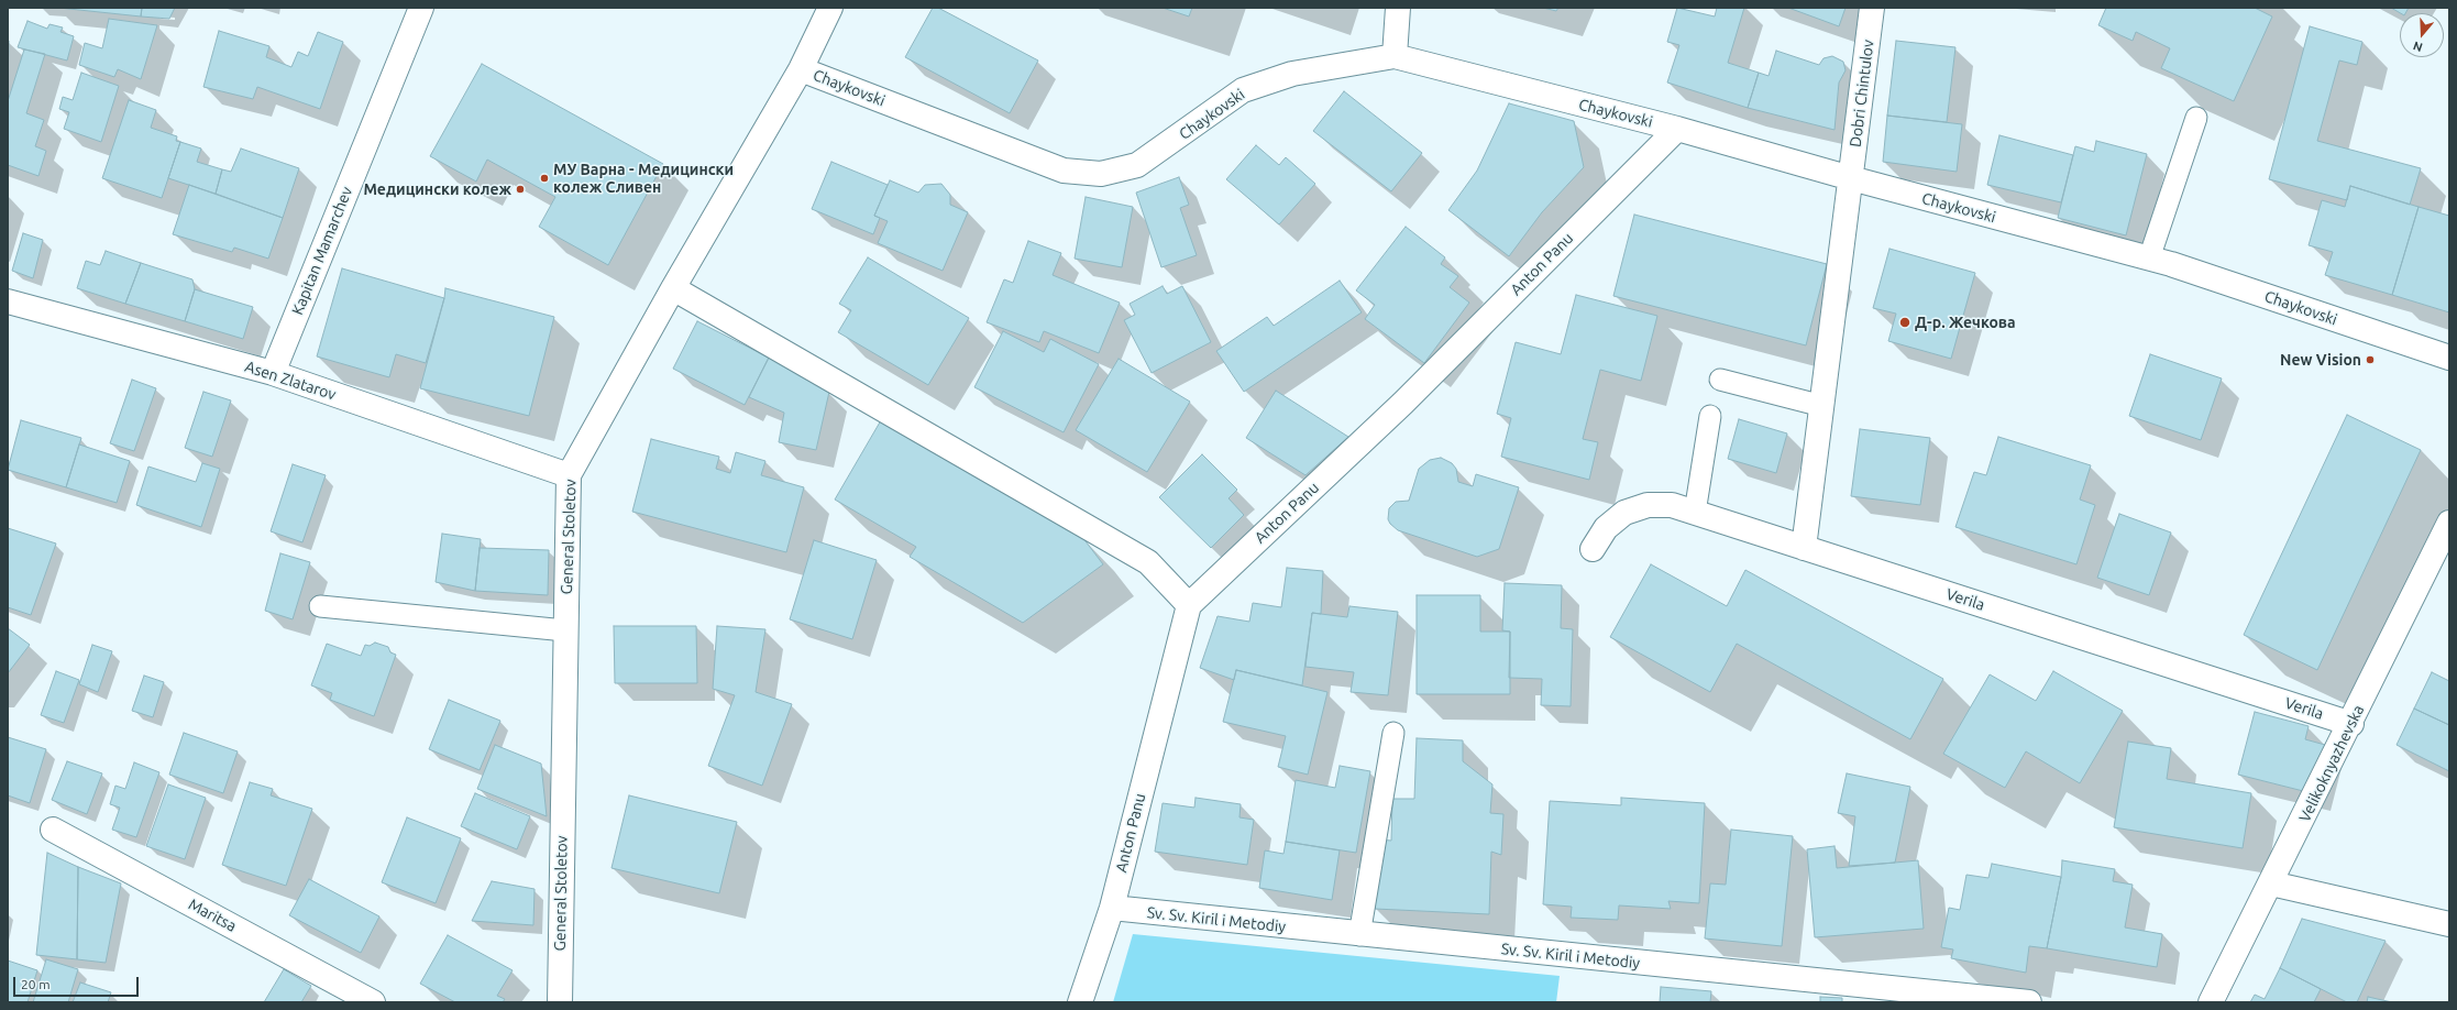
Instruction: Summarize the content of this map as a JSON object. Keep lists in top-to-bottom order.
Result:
{
  "streets": {
    "street": [
      "Chaykovski",
      "Dobri Chintulov",
      "Kapitan Mamarchev",
      "Anton Panu",
      "Asen Zlatarov",
      "General Stoletov",
      "Verila",
      "Velikoknyazhevska",
      "Maritsa",
      "Sv. Sv. Kiril i Metodiy"
    ]
  },
  "crossings": [
    ["Chaykovski", "Dobri Chintulov"],
    ["Chaykovski", "Anton Panu"],
    ["Chaykovski", "General Stoletov"],
    ["Dobri Chintulov", "Verila"],
    ["Kapitan Mamarchev", "Asen Zlatarov"],
    ["Anton Panu", "Sv. Sv. Kiril i Metodiy"],
    ["Asen Zlatarov", "General Stoletov"],
    ["Verila", "Velikoknyazhevska"]
  ],
  "places": [
    "МУ Варна - Медицински колеж Сливен",
    "Медицински колеж",
    "Д-р. Жечкова",
    "New Vision"
  ],
  "scale_bar": "20 m",
  "north": "bottom"
}
